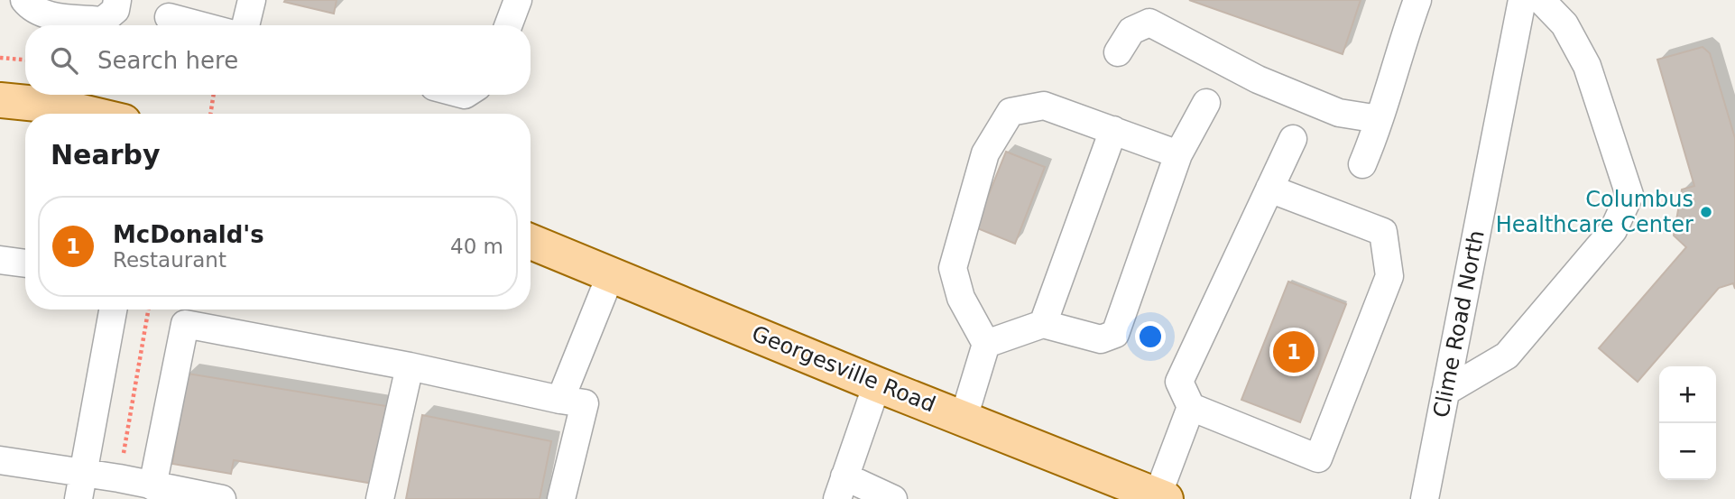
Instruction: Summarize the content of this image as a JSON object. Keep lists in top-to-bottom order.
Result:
{
  "streets": {
    "main road": ["Georgesville Road"],
    "street": ["Clime Road North"]
  },
  "places": ["Columbus Healthcare Center"],
  "page": {
    "search": "Search here",
    "heading": "Nearby",
    "list": [
      {
        "mark": "1",
        "name": "McDonald's",
        "note": "Restaurant",
        "value": "40 m"
      }
    ],
    "pins": "1",
    "map_buttons": ["+", "−"]
  }
}
